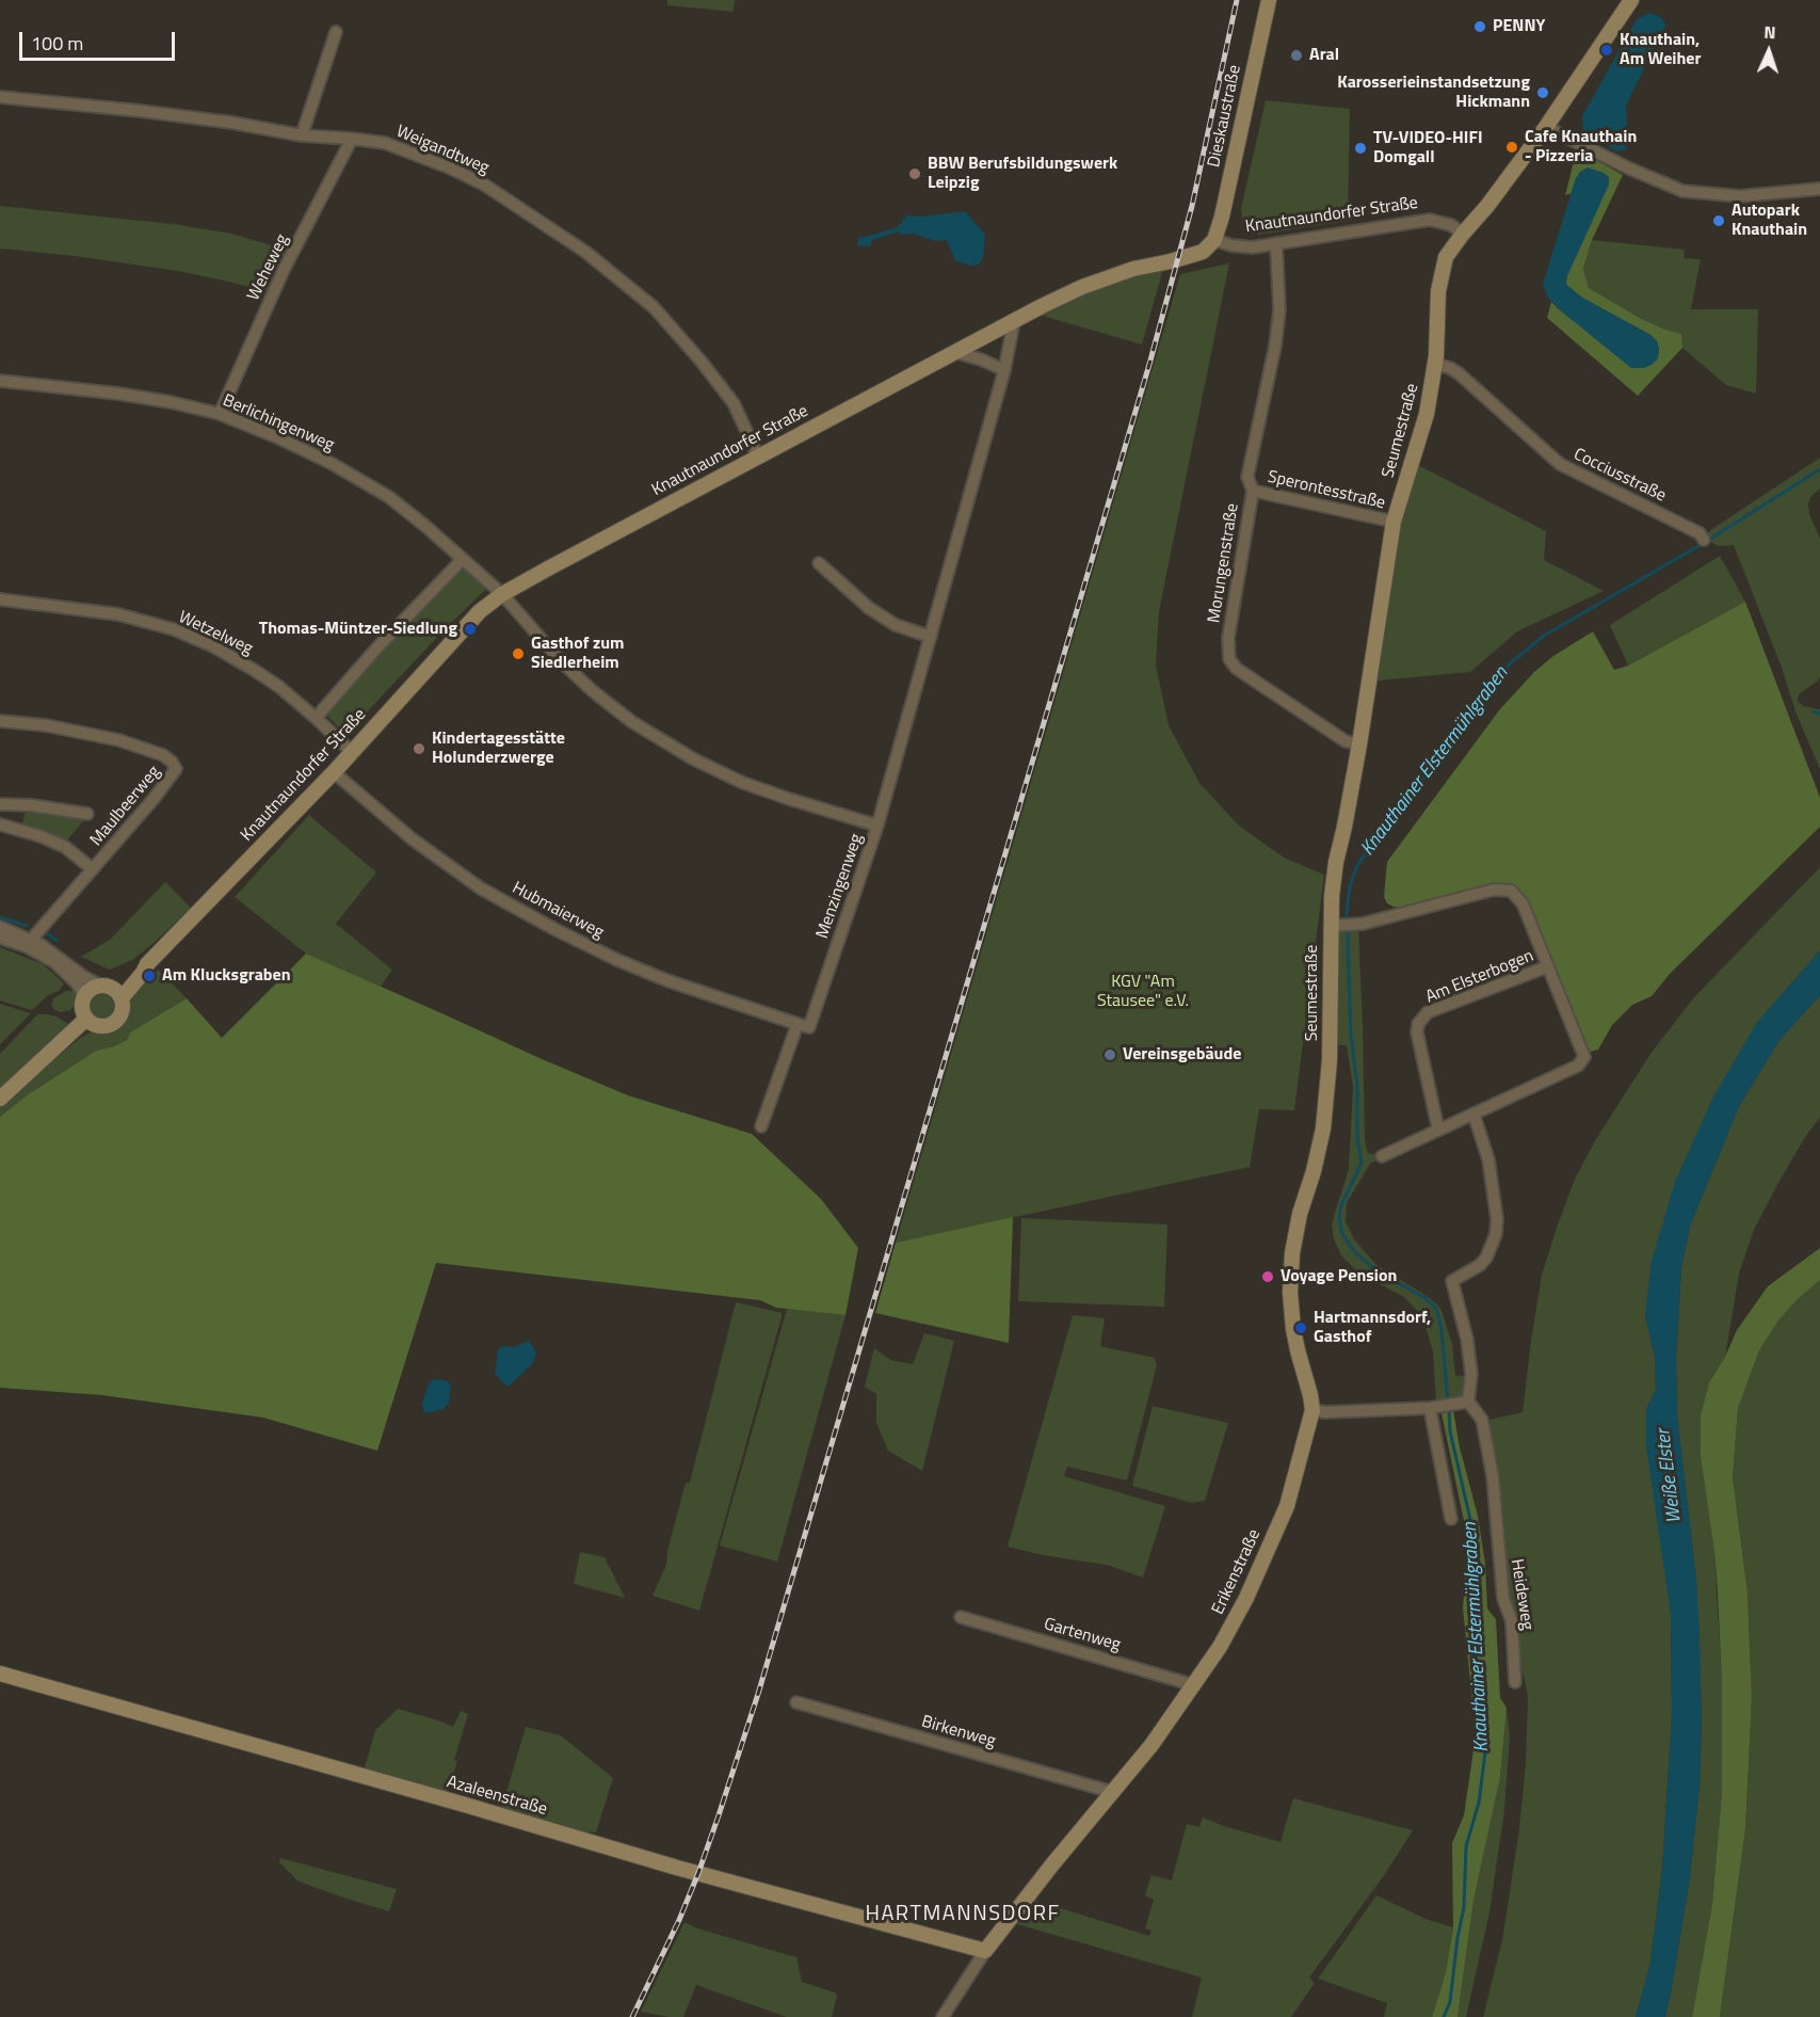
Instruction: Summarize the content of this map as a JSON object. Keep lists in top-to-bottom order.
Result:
{
  "streets": {
    "street": [
      "Dieskaustraße",
      "Weigandtweg",
      "Knautnaundorfer Straße",
      "Weheweg",
      "Berlichingenweg",
      "Seumestraße",
      "Cocciusstraße",
      "Sperontesstraße",
      "Morungenstraße",
      "Wetzelweg",
      "Maulbeerweg",
      "Menzingenweg",
      "Hubmaierweg",
      "Am Elsterbogen",
      "Erikenstraße",
      "Heideweg",
      "Gartenweg",
      "Birkenweg",
      "Azaleenstraße"
    ]
  },
  "crossings": [
    ["Dieskaustraße", "Knautnaundorfer Straße"],
    ["Weigandtweg", "Knautnaundorfer Straße"],
    ["Weigandtweg", "Weheweg"],
    ["Knautnaundorfer Straße", "Berlichingenweg"],
    ["Knautnaundorfer Straße", "Seumestraße"],
    ["Knautnaundorfer Straße", "Morungenstraße"],
    ["Knautnaundorfer Straße", "Wetzelweg"],
    ["Knautnaundorfer Straße", "Menzingenweg"],
    ["Knautnaundorfer Straße", "Hubmaierweg"],
    ["Weheweg", "Berlichingenweg"],
    ["Berlichingenweg", "Menzingenweg"],
    ["Seumestraße", "Cocciusstraße"],
    ["Seumestraße", "Sperontesstraße"],
    ["Seumestraße", "Morungenstraße"],
    ["Seumestraße", "Am Elsterbogen"],
    ["Seumestraße", "Erikenstraße"],
    ["Sperontesstraße", "Morungenstraße"],
    ["Menzingenweg", "Hubmaierweg"],
    ["Erikenstraße", "Gartenweg"],
    ["Erikenstraße", "Birkenweg"],
    ["Erikenstraße", "Azaleenstraße"]
  ],
  "districts": ["HARTMANNSDORF"],
  "water": ["Knauthainer Elstermühlgraben", "Weiße Elster"],
  "parks": ["KGV \"Am Stausee\" e.V."],
  "places": [
    "PENNY",
    "Knauthain, Am Weiher",
    "Aral",
    "Karosserieinstandsetzung Hickmann",
    "Cafe Knauthain - Pizzeria",
    "TV-VIDEO-HIFI Domgall",
    "BBW Berufsbildungswerk Leipzig",
    "Autopark Knauthain",
    "Thomas-Müntzer-Siedlung",
    "Gasthof zum Siedlerheim",
    "Kindertagesstätte Holunderzwerge",
    "Am Klucksgraben",
    "Vereinsgebäude",
    "Voyage Pension",
    "Hartmannsdorf, Gasthof"
  ],
  "scale_bar": "100 m",
  "north": "top"
}
